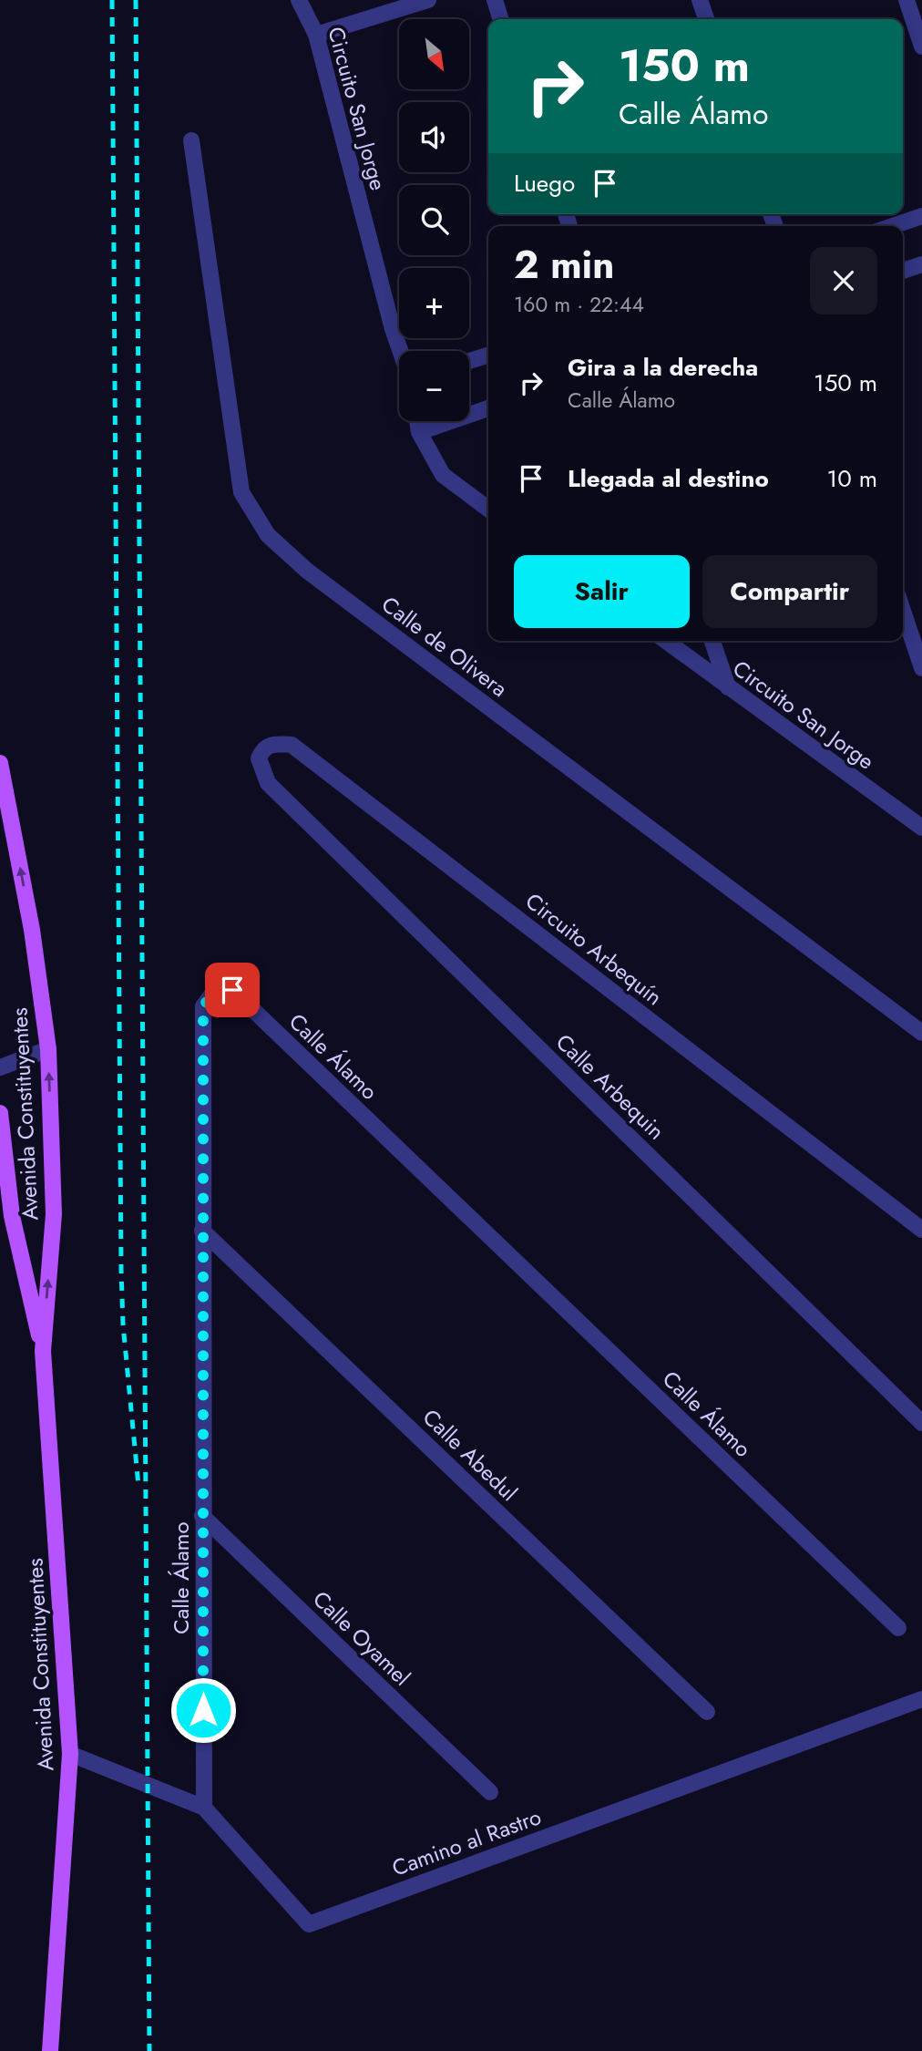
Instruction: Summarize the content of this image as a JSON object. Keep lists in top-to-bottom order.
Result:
{
  "streets": {
    "main road": ["Avenida Constituyentes"],
    "street": [
      "Circuito San Jorge",
      "Calle de Olivera",
      "Circuito Arbequín",
      "Calle Álamo",
      "Calle Arbequin",
      "Calle Abedul",
      "Calle Oyamel",
      "Camino al Rastro"
    ]
  },
  "crossings": [
    ["Circuito Arbequín", "Calle Arbequin"],
    ["Calle Álamo", "Calle Abedul"],
    ["Calle Álamo", "Calle Oyamel"],
    ["Calle Álamo", "Camino al Rastro"],
    ["Avenida Constituyentes", "Camino al Rastro"]
  ],
  "north": "bottom right",
  "page": {
    "map_buttons": ["+", "−"],
    "turn": ["150 m", "Calle Álamo"],
    "then": "Luego",
    "heading": ["2 min", "160 m · 22:44"],
    "list": [
      {
        "name": "Gira a la derecha",
        "note": "Calle Álamo",
        "value": "150 m"
      },
      {
        "name": "Llegada al destino",
        "value": "10 m"
      }
    ],
    "buttons": ["Salir", "Compartir"]
  }
}
